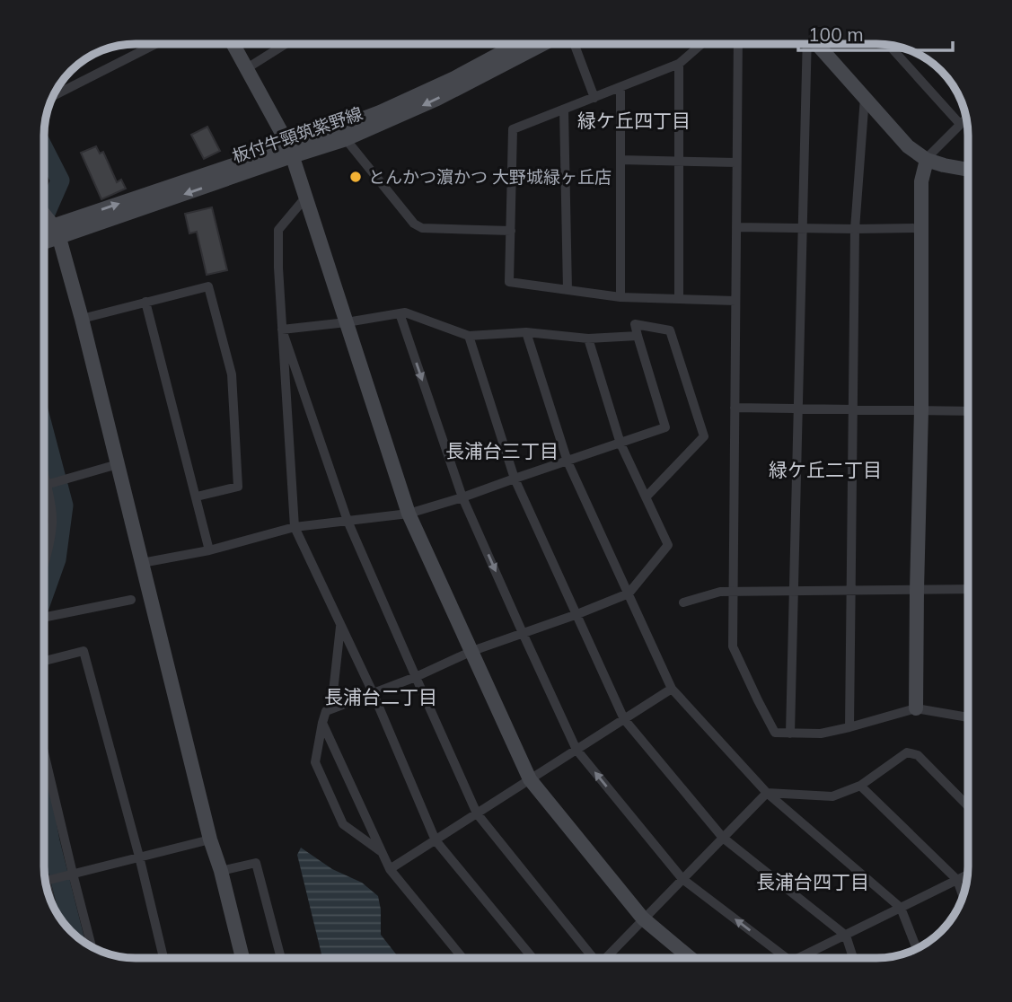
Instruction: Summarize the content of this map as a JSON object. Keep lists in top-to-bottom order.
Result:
{
  "streets": {
    "street": ["板付牛頸筑紫野線"]
  },
  "districts": [
    "緑ケ丘四丁目",
    "長浦台三丁目",
    "緑ケ丘二丁目",
    "長浦台二丁目",
    "長浦台四丁目"
  ],
  "places": ["とんかつ濵かつ 大野城緑ヶ丘店"],
  "scale_bar": "100 m"
}
